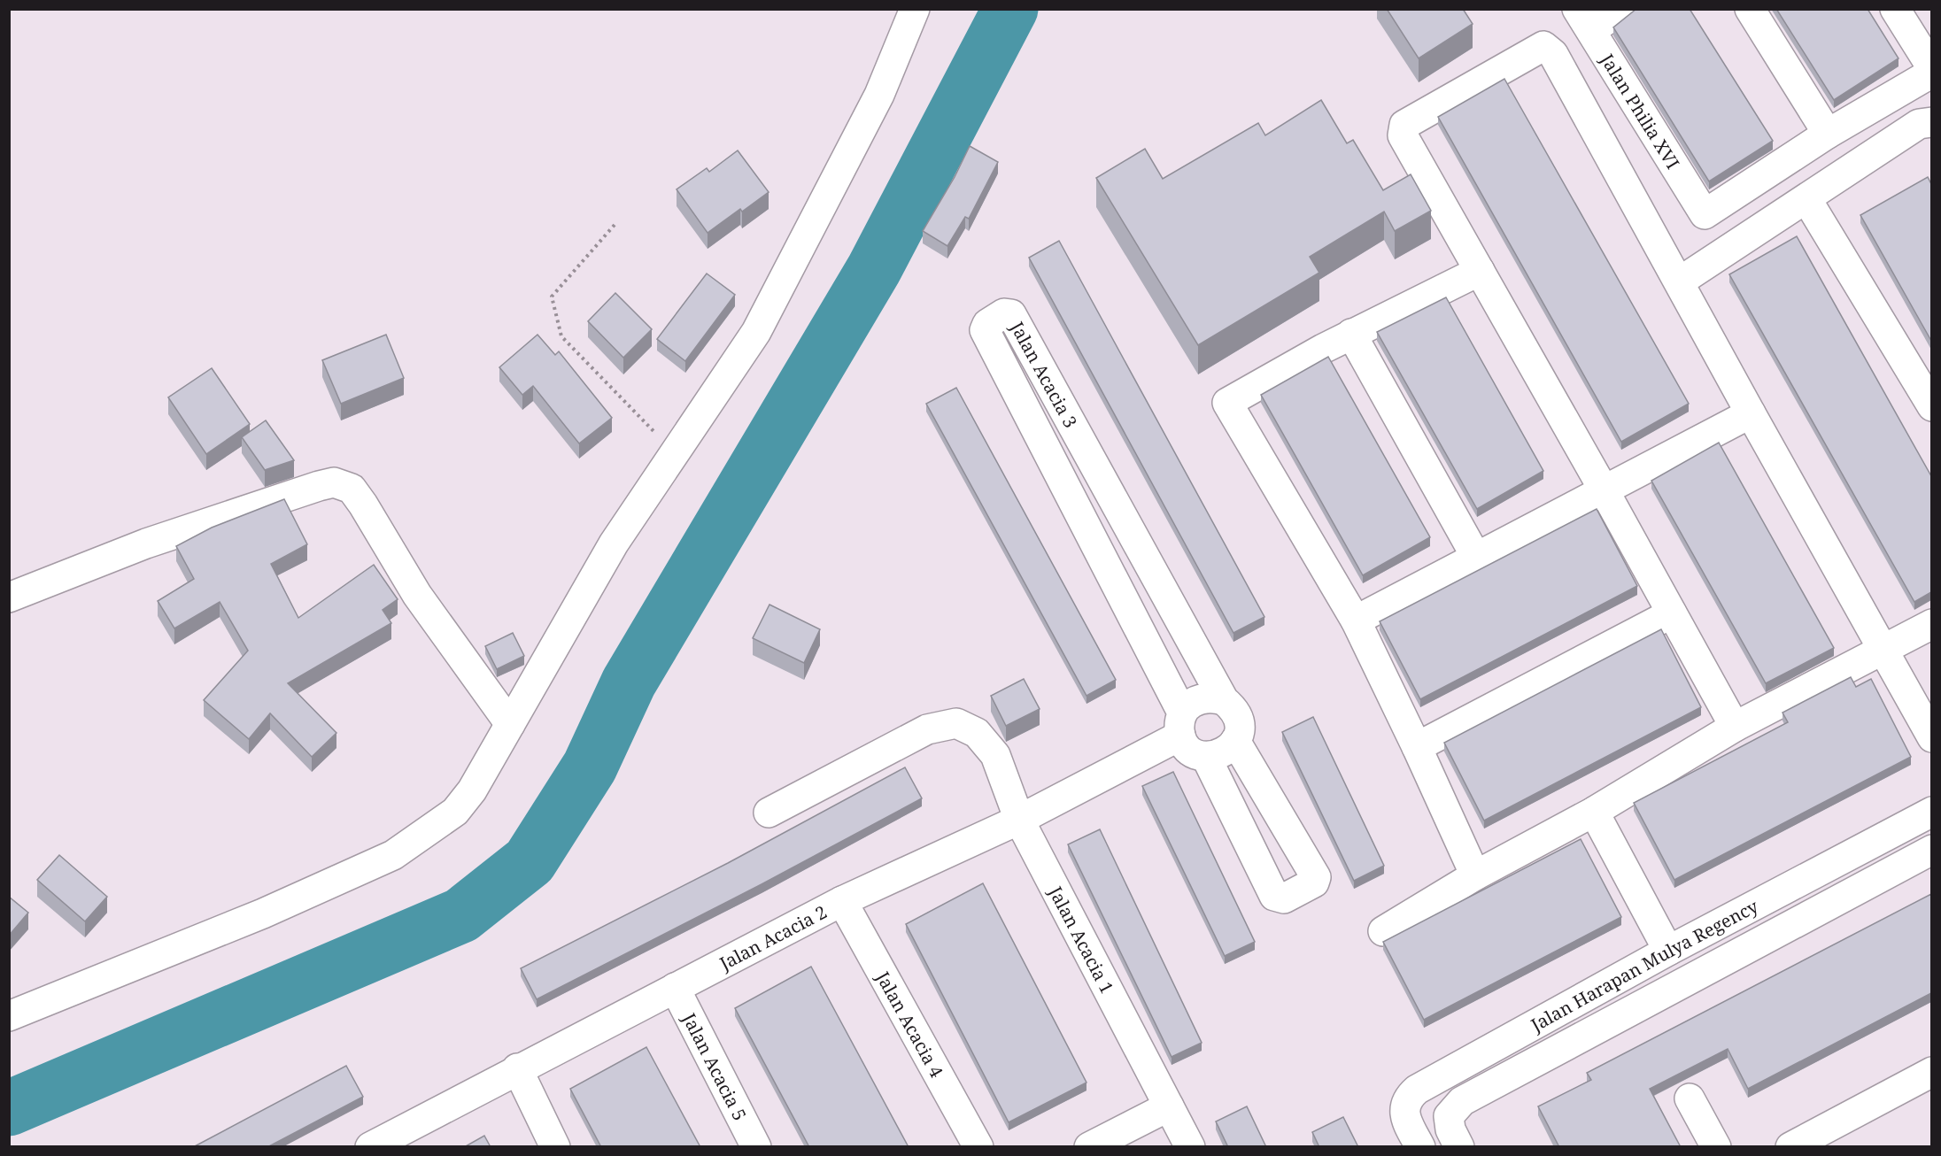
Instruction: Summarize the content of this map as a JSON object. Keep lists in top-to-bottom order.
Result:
{
  "streets": {
    "street": [
      "Jalan Philia XVI",
      "Jalan Acacia 3",
      "Jalan Acacia 2",
      "Jalan Acacia 1",
      "Jalan Harapan Mulya Regency",
      "Jalan Acacia 4",
      "Jalan Acacia 5"
    ]
  },
  "crossings": [
    ["Jalan Acacia 3", "Jalan Acacia 2"],
    ["Jalan Acacia 2", "Jalan Acacia 1"],
    ["Jalan Acacia 2", "Jalan Acacia 4"],
    ["Jalan Acacia 2", "Jalan Acacia 5"]
  ]
}
